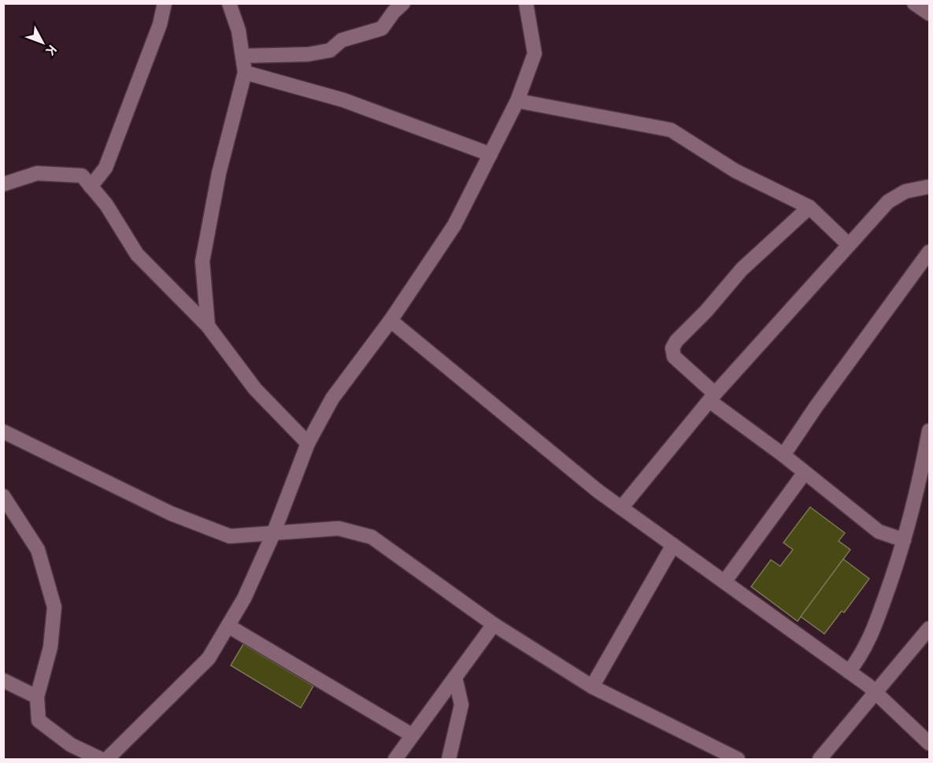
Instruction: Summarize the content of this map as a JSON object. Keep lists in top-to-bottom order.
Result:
{
  "north": "bottom right"
}
